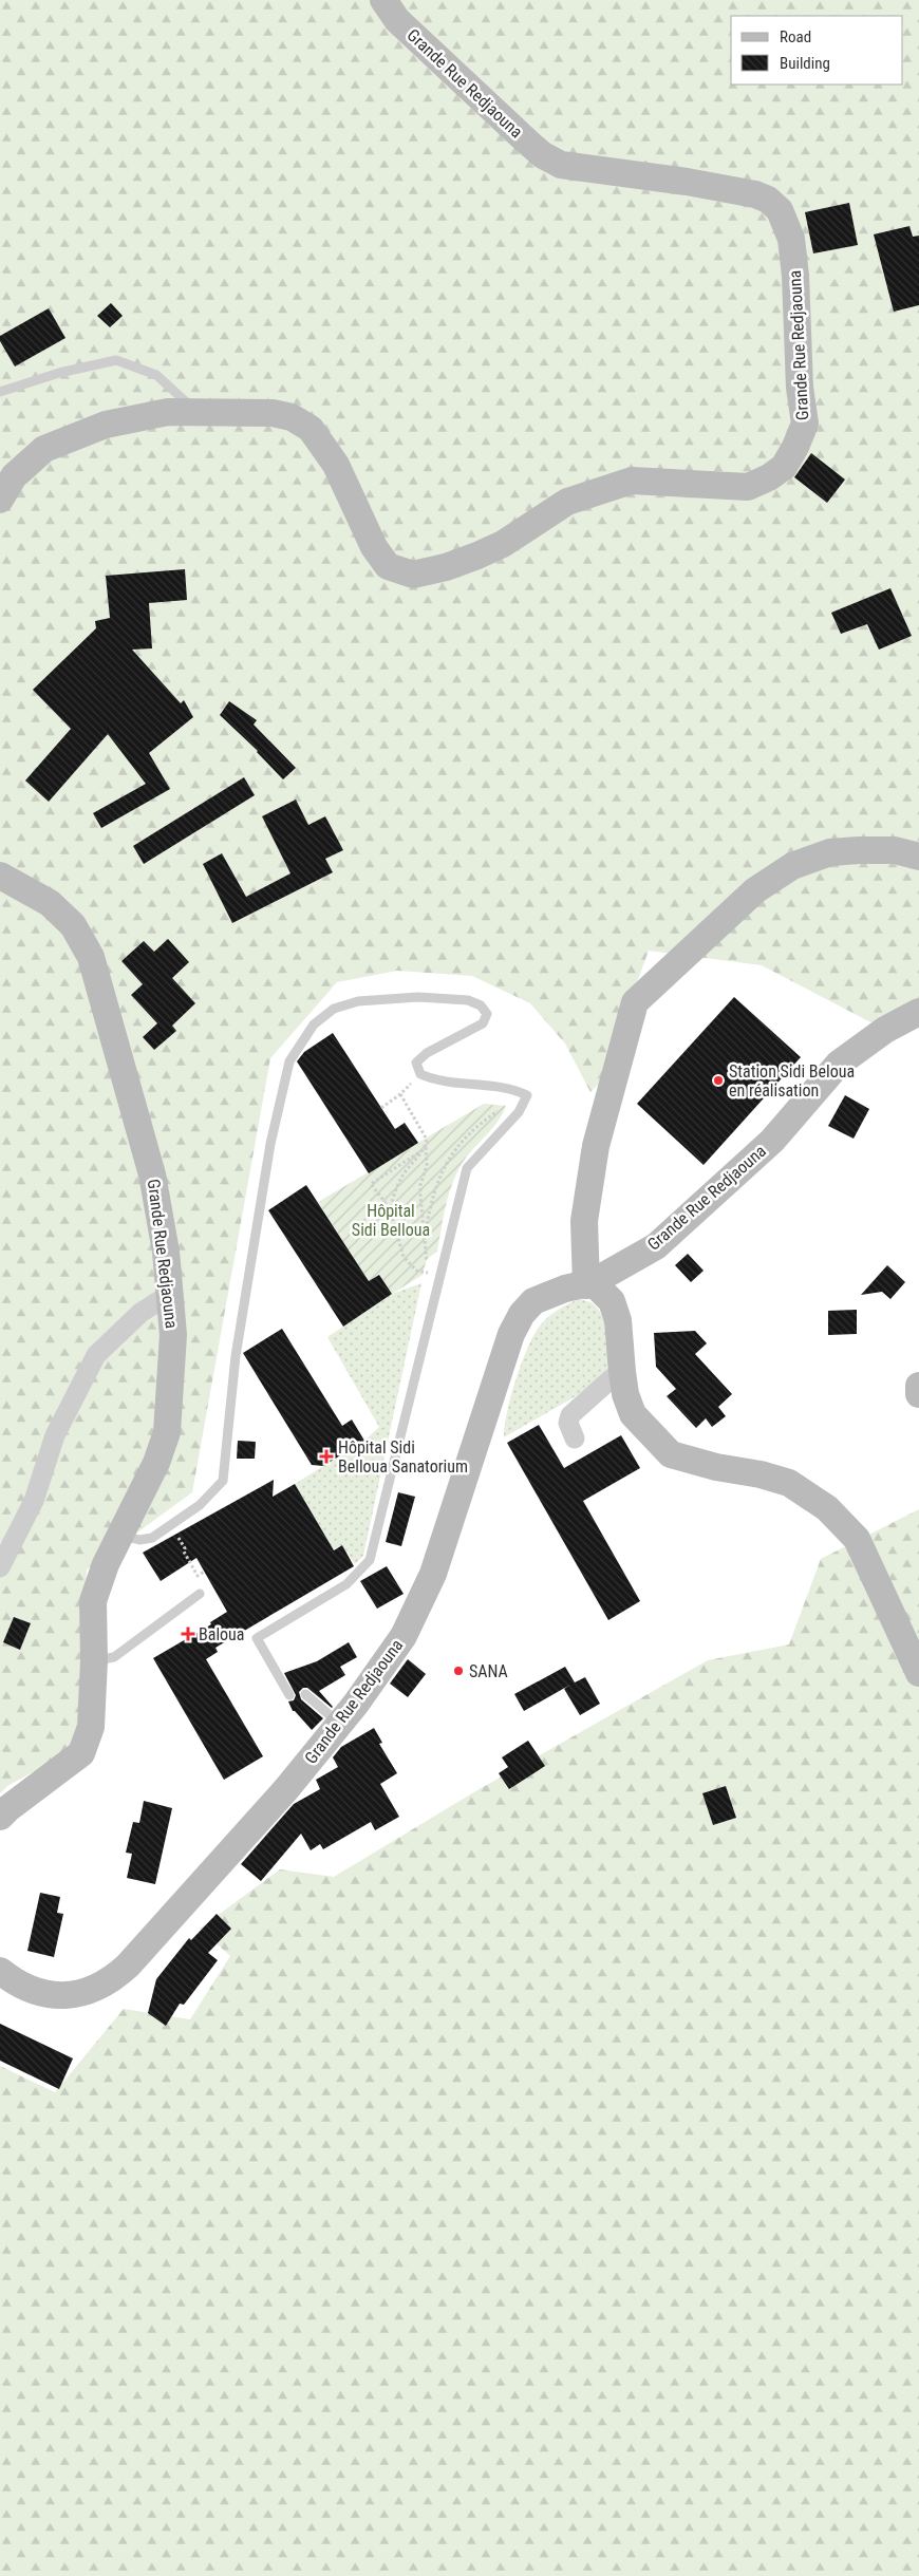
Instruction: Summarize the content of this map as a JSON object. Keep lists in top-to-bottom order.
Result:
{
  "streets": {
    "street": ["Grande Rue Redjaouna"]
  },
  "parks": ["Hôpital Sidi Belloua"],
  "places": {
    "other": ["Station Sidi Beloua en réalisation", "SANA"],
    "health": ["Hôpital Sidi Belloua Sanatorium", "Baloua"]
  },
  "legend": ["Road", "Building"]
}
